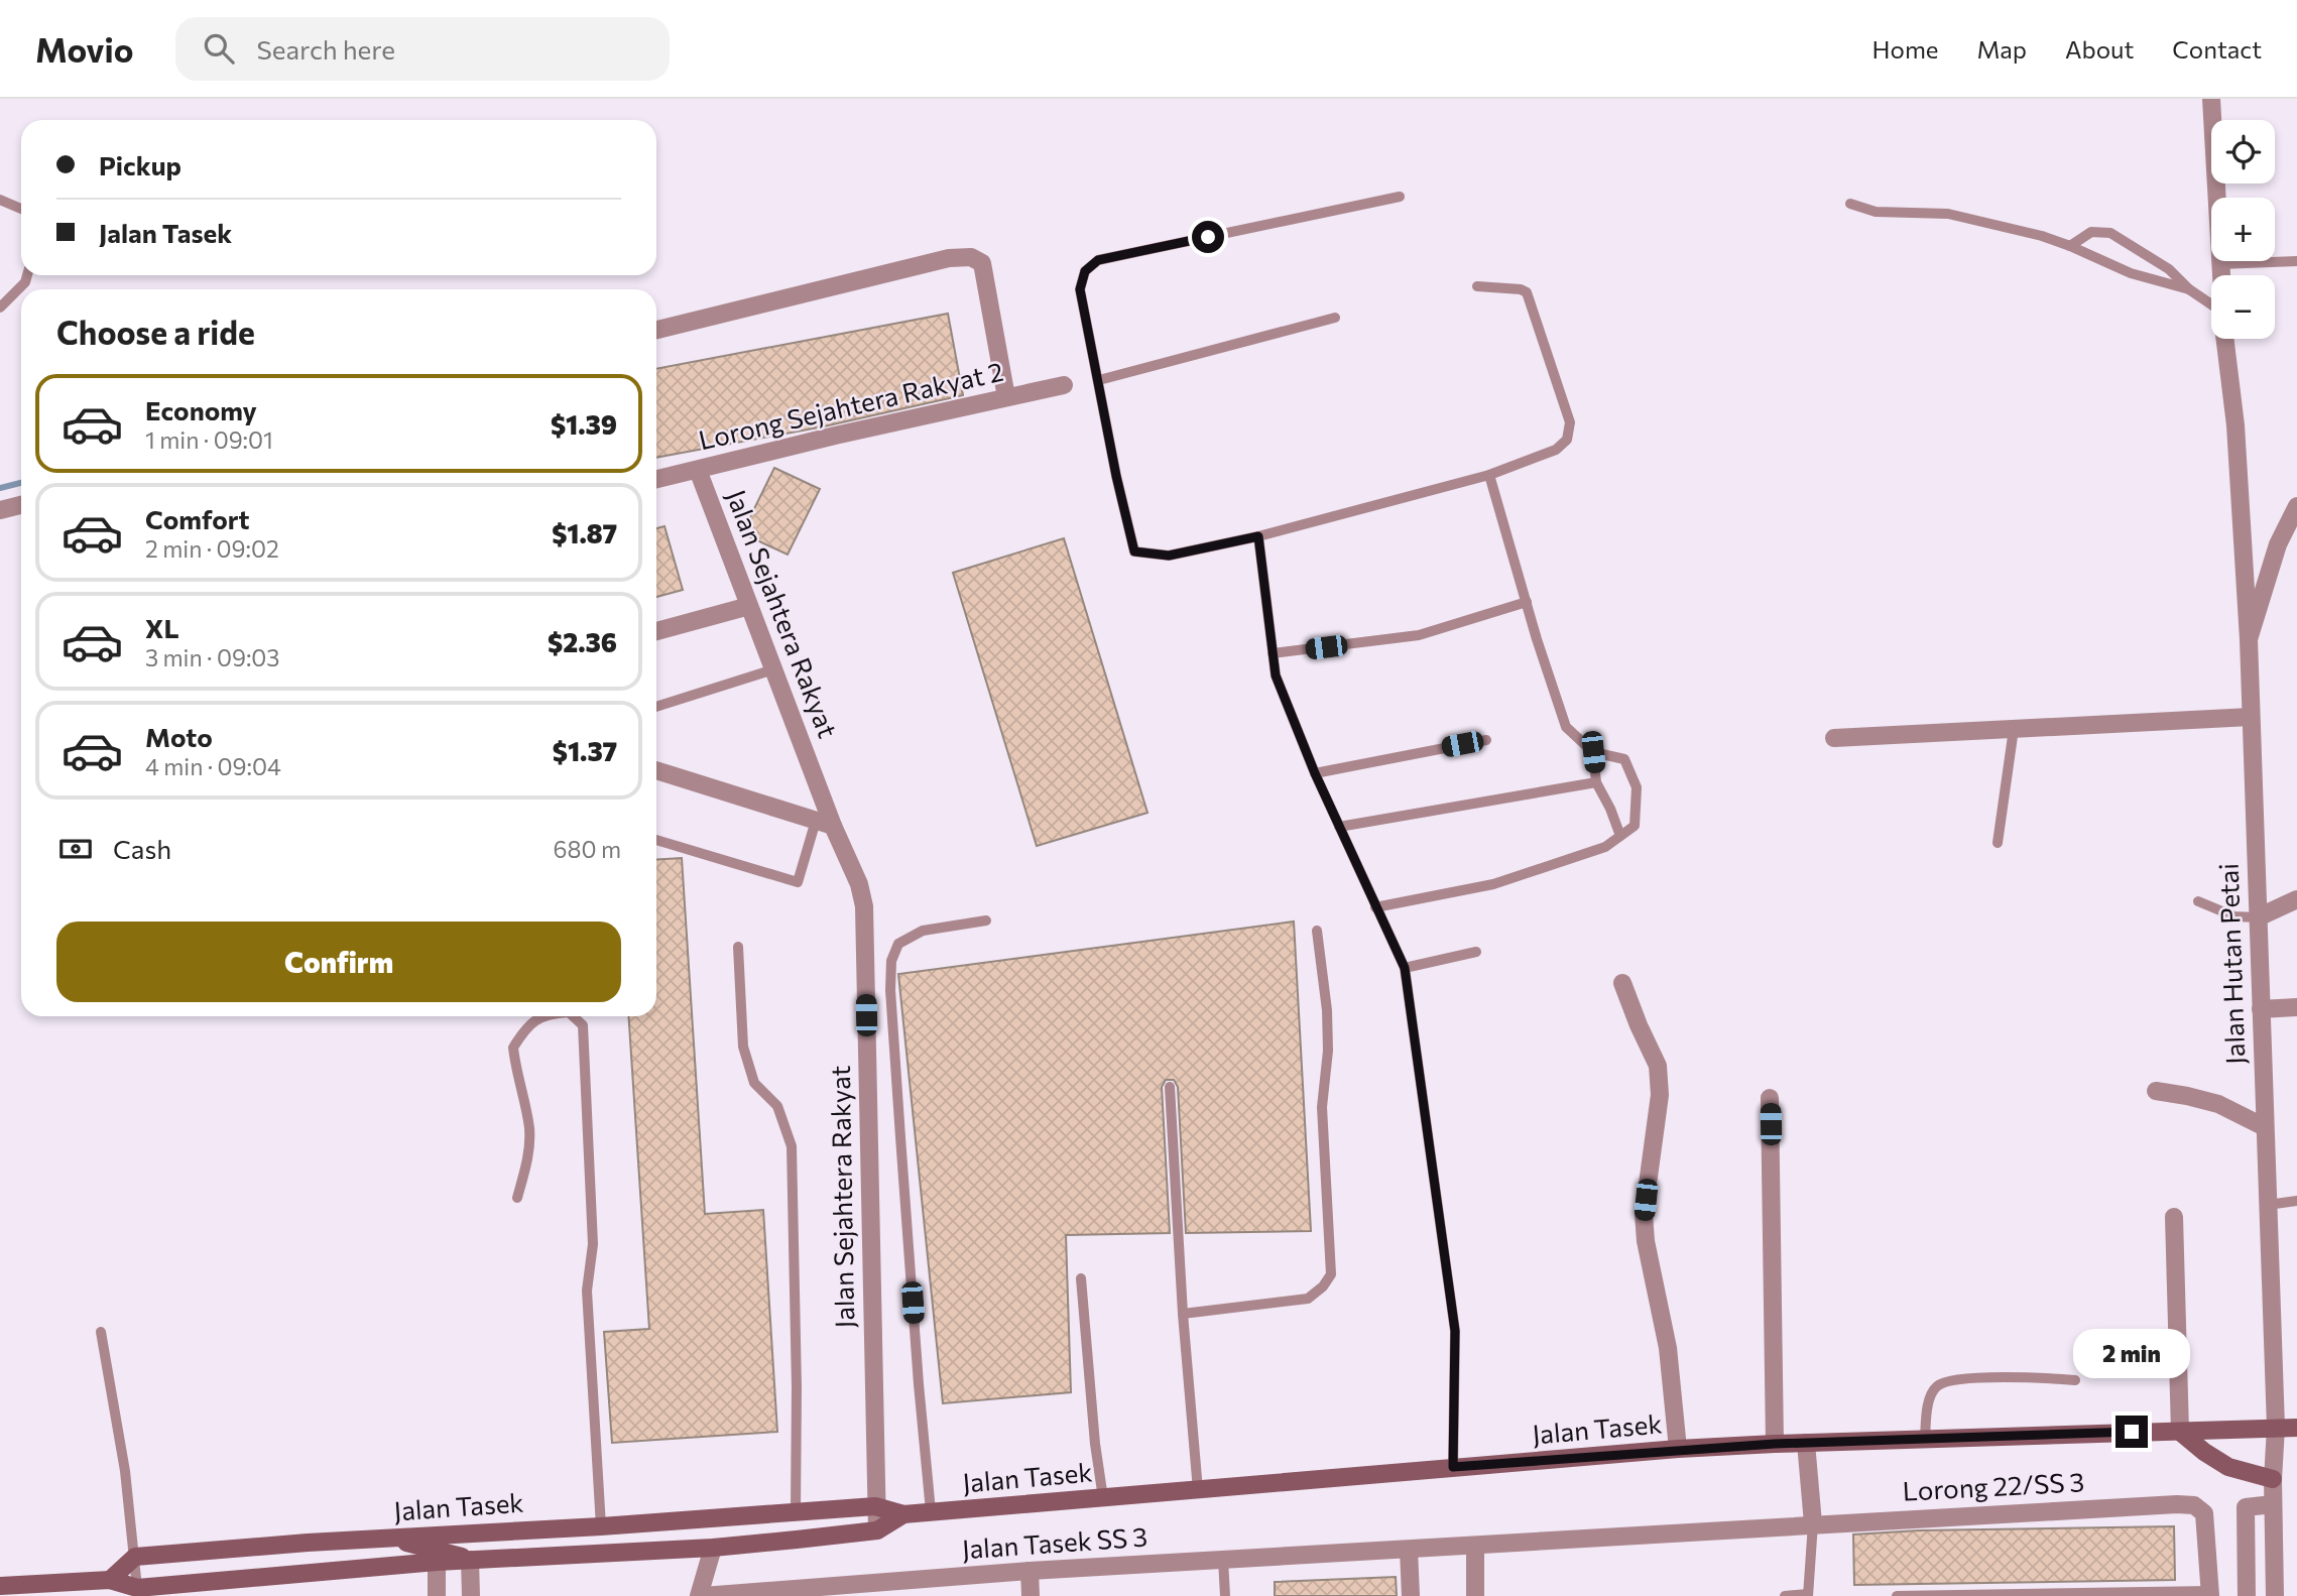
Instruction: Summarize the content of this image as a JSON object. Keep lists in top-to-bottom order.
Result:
{
  "streets": {
    "main road": ["Jalan Tasek"],
    "street": [
      "Lorong Sejahtera Rakyat 2",
      "Jalan Sejahtera Rakyat",
      "Jalan Hutan Petai",
      "Lorong 22/SS 3",
      "Jalan Tasek SS 3"
    ]
  },
  "crossings": [
    ["Lorong Sejahtera Rakyat 2", "Jalan Sejahtera Rakyat"],
    ["Jalan Sejahtera Rakyat", "Jalan Tasek"],
    ["Jalan Hutan Petai", "Jalan Tasek"],
    ["Lorong 22/SS 3", "Jalan Tasek SS 3"]
  ],
  "page": {
    "header": "Movio",
    "search": "Search here",
    "nav": [
      "Home",
      "Map",
      "About",
      "Contact"
    ],
    "map_buttons": ["+", "−"],
    "banner": ["Pickup", "Jalan Tasek"],
    "heading": "Choose a ride",
    "list": [
      {
        "name": "Economy",
        "note": "1 min · 09:01",
        "value": "$1.39"
      },
      {
        "name": "Comfort",
        "note": "2 min · 09:02",
        "value": "$1.87"
      },
      {
        "name": "XL",
        "note": "3 min · 09:03",
        "value": "$2.36"
      },
      {
        "name": "Moto",
        "note": "4 min · 09:04",
        "value": "$1.37"
      }
    ],
    "pay": ["Cash", "680 m"],
    "buttons": "Confirm",
    "bubble": "2 min"
  }
}
